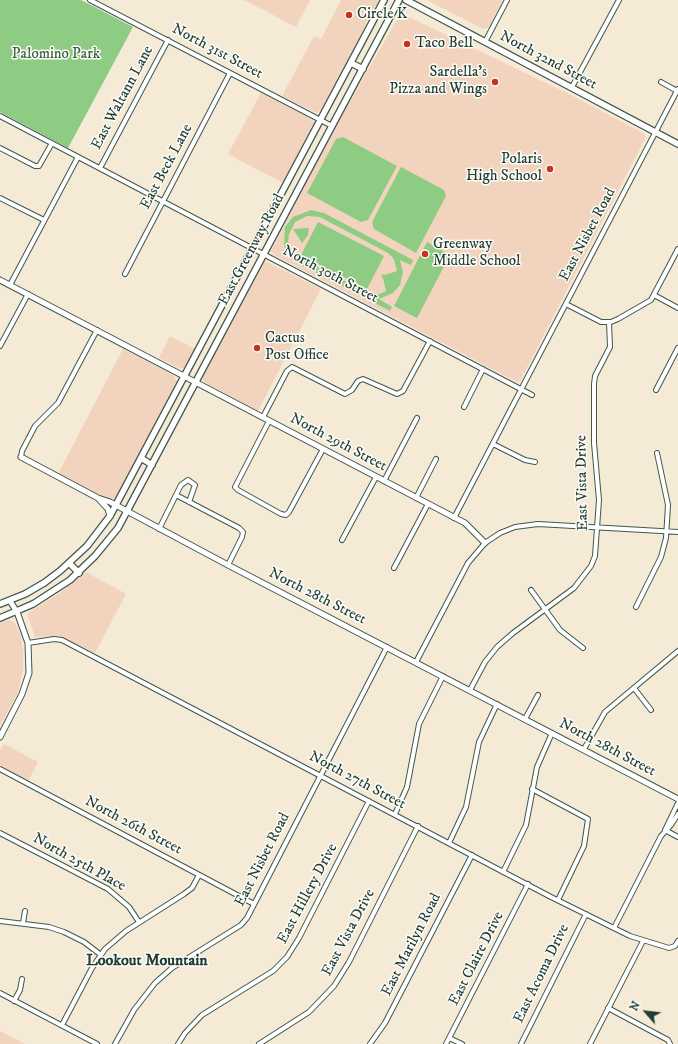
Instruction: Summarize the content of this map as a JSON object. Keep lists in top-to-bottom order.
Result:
{
  "streets": {
    "main road": ["North 32nd Street", "East Greenway Road"],
    "street": [
      "North 31st Street",
      "East Waltann Lane",
      "East Beck Lane",
      "East Nisbet Road",
      "North 30th Street",
      "North 29th Street",
      "East Vista Drive",
      "North 28th Street",
      "North 27th Street",
      "North 26th Street",
      "North 25th Place",
      "East Hillery Drive",
      "East Marilyn Road",
      "East Claire Drive",
      "East Acoma Drive"
    ]
  },
  "crossings": [
    ["North 31st Street", "East Waltann Lane"],
    ["North 31st Street", "East Beck Lane"],
    ["North 31st Street", "East Greenway Road"],
    ["North 32nd Street", "East Nisbet Road"],
    ["East Waltann Lane", "North 30th Street"],
    ["East Beck Lane", "North 30th Street"],
    ["East Nisbet Road", "North 30th Street"],
    ["East Nisbet Road", "North 29th Street"],
    ["East Nisbet Road", "North 28th Street"],
    ["East Nisbet Road", "North 27th Street"],
    ["East Nisbet Road", "North 26th Street"],
    ["East Greenway Road", "North 30th Street"],
    ["East Greenway Road", "North 29th Street"],
    ["East Greenway Road", "North 28th Street"],
    ["East Vista Drive", "North 28th Street"],
    ["East Vista Drive", "North 27th Street"],
    ["North 27th Street", "East Hillery Drive"],
    ["North 27th Street", "East Marilyn Road"],
    ["North 27th Street", "East Claire Drive"],
    ["North 27th Street", "East Acoma Drive"]
  ],
  "districts": ["Lookout Mountain"],
  "parks": ["Palomino Park"],
  "places": [
    "Circle K",
    "Taco Bell",
    "Sardella's Pizza and Wings",
    "Polaris High School",
    "Greenway Middle School",
    "Cactus Post Office"
  ],
  "north": "top left"
}
